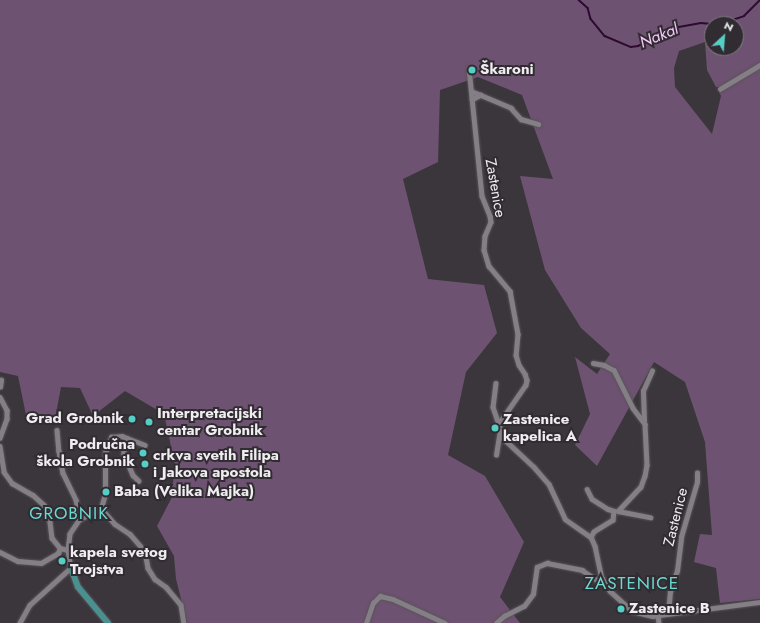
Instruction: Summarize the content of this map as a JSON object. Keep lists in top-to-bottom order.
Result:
{
  "streets": {
    "street": ["Zastenice"]
  },
  "districts": ["GROBNIK", "ZASTENICE"],
  "water": ["Nakal"],
  "places": [
    "Škaroni",
    "Grad Grobnik",
    "Interpretacijski centar Grobnik",
    "Zastenice kapelica A",
    "Područna škola Grobnik",
    "crkva svetih Filipa i Jakova apostola",
    "Baba (Velika Majka)",
    "kapela svetog Trojstva",
    "Zastenice B"
  ],
  "north": "top right"
}
